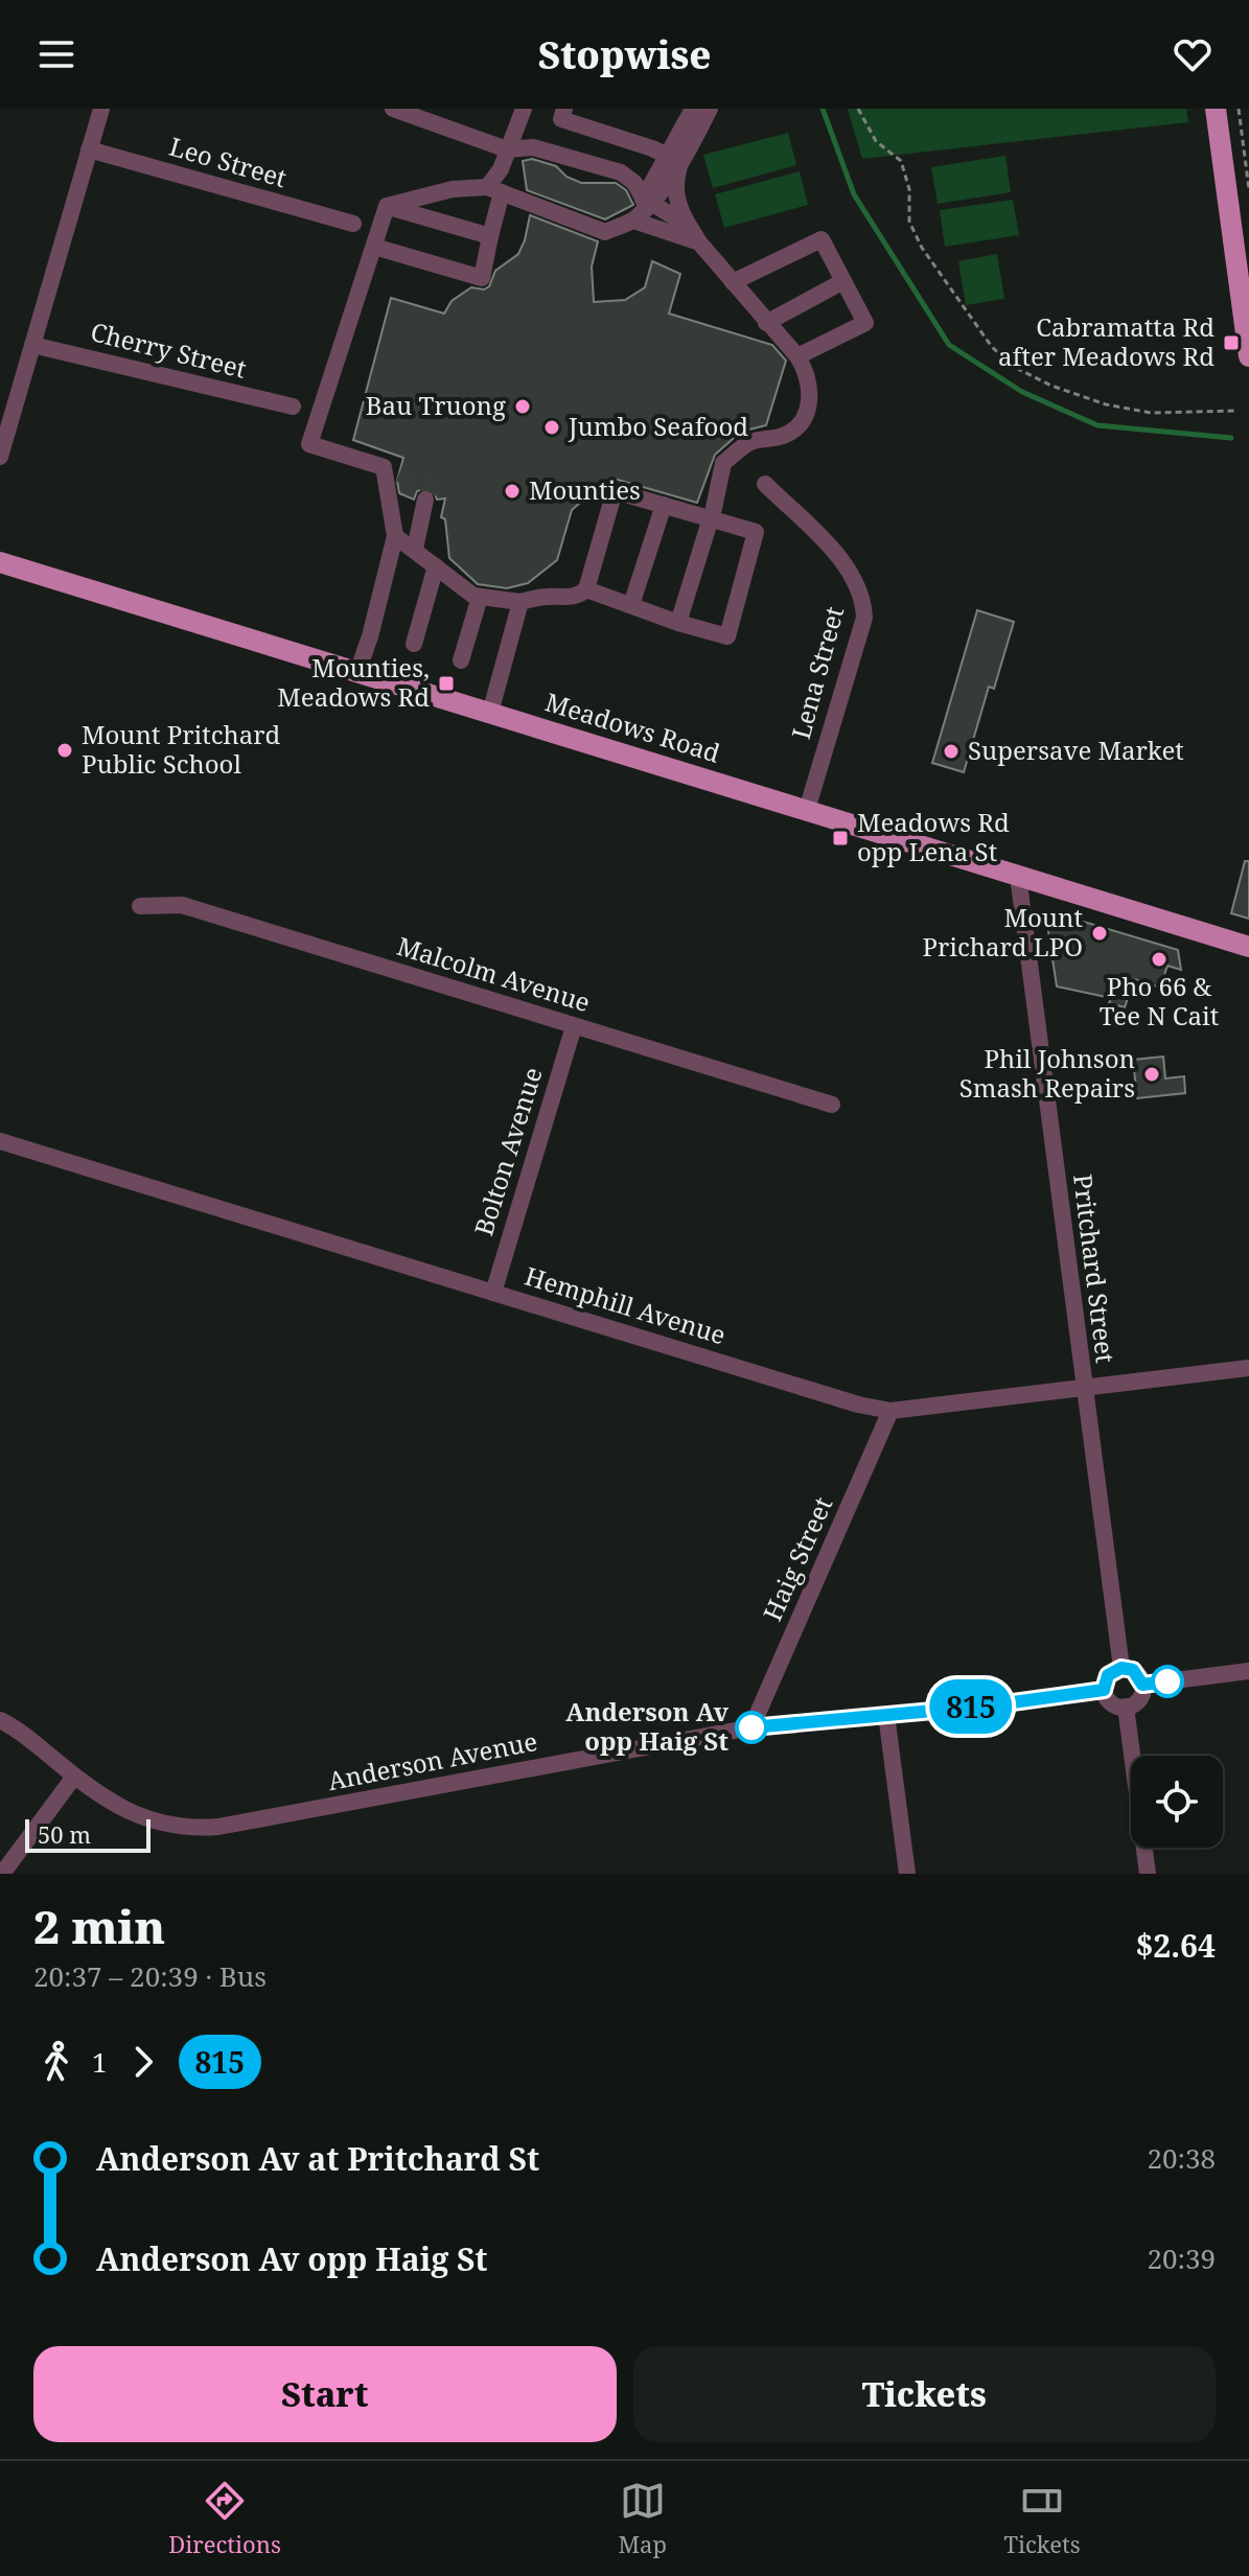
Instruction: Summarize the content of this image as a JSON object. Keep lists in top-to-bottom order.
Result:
{
  "streets": {
    "main road": ["Meadows Road"],
    "street": [
      "Leo Street",
      "Cherry Street",
      "Lena Street",
      "Malcolm Avenue",
      "Bolton Avenue",
      "Pritchard Street",
      "Hemphill Avenue",
      "Haig Street",
      "Anderson Avenue"
    ]
  },
  "crossings": [
    ["Lena Street", "Meadows Road"],
    ["Meadows Road", "Pritchard Street"],
    ["Malcolm Avenue", "Bolton Avenue"],
    ["Bolton Avenue", "Hemphill Avenue"],
    ["Pritchard Street", "Hemphill Avenue"],
    ["Pritchard Street", "Anderson Avenue"],
    ["Hemphill Avenue", "Haig Street"],
    ["Haig Street", "Anderson Avenue"]
  ],
  "places": {
    "transit": ["Cabramatta Rd after Meadows Rd", "Mounties, Meadows Rd", "Meadows Rd opp Lena St"],
    "other": [
      "Bau Truong",
      "Jumbo Seafood",
      "Mounties",
      "Mount Pritchard Public School",
      "Supersave Market",
      "Mount Prichard LPO",
      "Pho 66 & Tee N Cait",
      "Phil Johnson Smash Repairs",
      "Anderson Av opp Haig St"
    ]
  },
  "lines": ["bus line 815"],
  "scale_bar": "50 m",
  "page": {
    "header": "Stopwise",
    "on_map": "815",
    "scale": "50 m",
    "heading": ["2 min", "20:37 – 20:39 · Bus", "$2.64"],
    "legs": ["1", "815"],
    "list": [
      {
        "name": "Anderson Av at Pritchard St",
        "value": "20:38"
      },
      {
        "name": "Anderson Av opp Haig St",
        "value": "20:39"
      }
    ],
    "buttons": ["Start", "Tickets"],
    "tabs": ["Directions", "Map", "Tickets"]
  }
}
